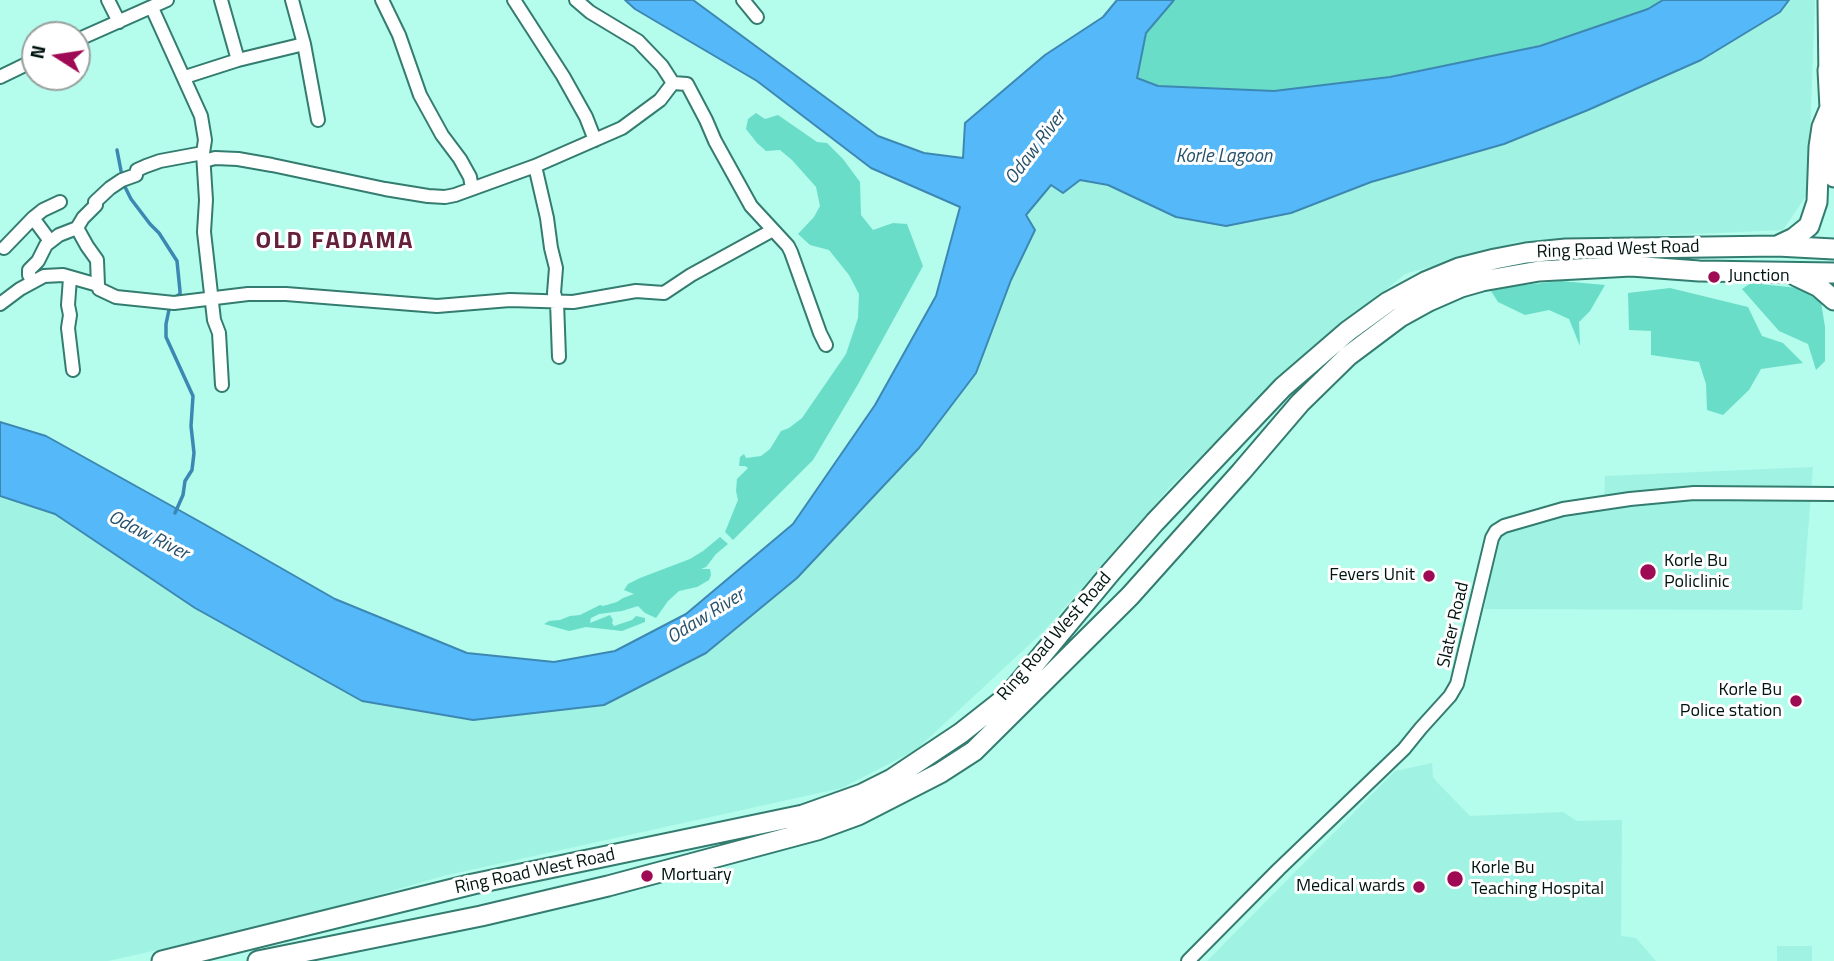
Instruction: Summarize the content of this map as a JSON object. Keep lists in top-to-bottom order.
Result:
{
  "streets": {
    "main road": ["Ring Road West Road"],
    "street": ["Slater Road"]
  },
  "districts": ["OLD FADAMA"],
  "water": ["Odaw River", "Korle Lagoon"],
  "places": [
    "Junction",
    "Korle Bu Policlinic",
    "Fevers Unit",
    "Korle Bu Police station",
    "Mortuary",
    "Korle Bu Teaching Hospital",
    "Medical wards"
  ],
  "north": "left"
}
